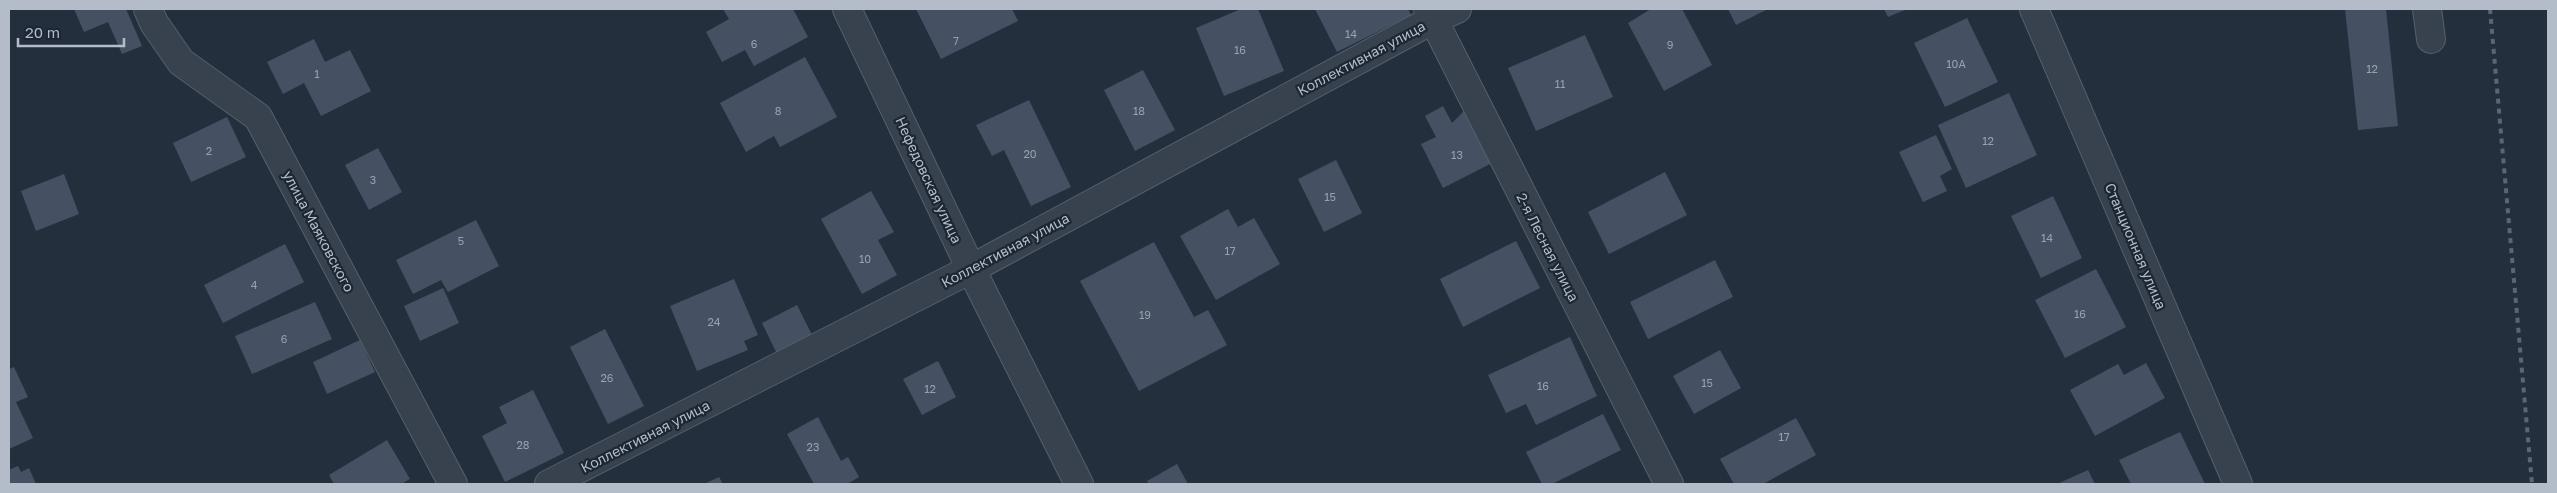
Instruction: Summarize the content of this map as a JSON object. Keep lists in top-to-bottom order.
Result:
{
  "streets": {
    "street": [
      "Коллективная улица",
      "Нефедовская улица",
      "улица Маяковского",
      "Станционная улица",
      "2-я Лесная улица"
    ]
  },
  "crossings": [
    ["Коллективная улица", "Нефедовская улица"],
    ["Коллективная улица", "2-я Лесная улица"]
  ],
  "house_numbers": [
    "14",
    "7",
    "6",
    "9",
    "16",
    "10А",
    "12",
    "1",
    "11",
    "8",
    "18",
    "12",
    "2",
    "20",
    "13",
    "3",
    "15",
    "14",
    "5",
    "17",
    "10",
    "4",
    "16",
    "19",
    "24",
    "6",
    "26",
    "15",
    "16",
    "12",
    "17",
    "28",
    "23"
  ],
  "scale_bar": "20 m"
}
